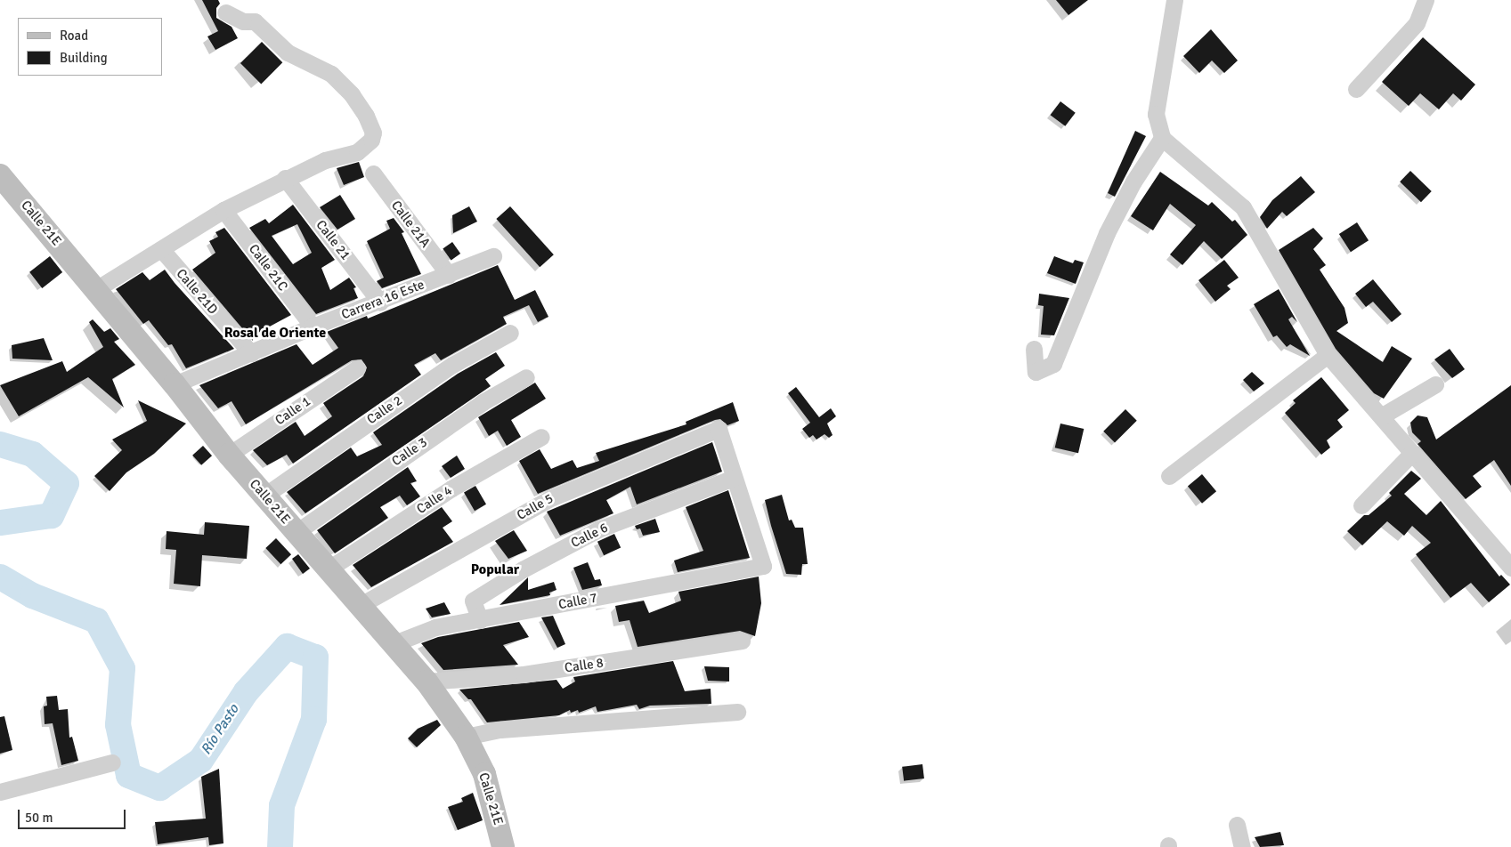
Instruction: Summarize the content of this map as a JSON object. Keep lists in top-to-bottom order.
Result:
{
  "streets": {
    "main road": ["Calle 21E"],
    "street": [
      "Calle 21A",
      "Calle 21",
      "Calle 21C",
      "Calle 21D",
      "Carrera 16 Este",
      "Calle 2",
      "Calle 1",
      "Calle 3",
      "Calle 4",
      "Calle 5",
      "Calle 6",
      "Calle 7",
      "Calle 8"
    ]
  },
  "crossings": [
    ["Calle 21E", "Carrera 16 Este"],
    ["Calle 21E", "Calle 2"],
    ["Calle 21E", "Calle 1"],
    ["Calle 21E", "Calle 3"],
    ["Calle 21E", "Calle 4"],
    ["Calle 21E", "Calle 5"],
    ["Calle 21E", "Calle 7"],
    ["Calle 21E", "Calle 8"],
    ["Calle 21A", "Carrera 16 Este"],
    ["Calle 21", "Carrera 16 Este"],
    ["Calle 21C", "Carrera 16 Este"],
    ["Calle 21D", "Carrera 16 Este"],
    ["Calle 5", "Calle 6"],
    ["Calle 5", "Calle 7"],
    ["Calle 6", "Calle 7"]
  ],
  "districts": ["Rosal de Oriente", "Popular"],
  "water": ["Río Pasto"],
  "legend": ["Road", "Building"],
  "scale_bar": "50 m"
}
